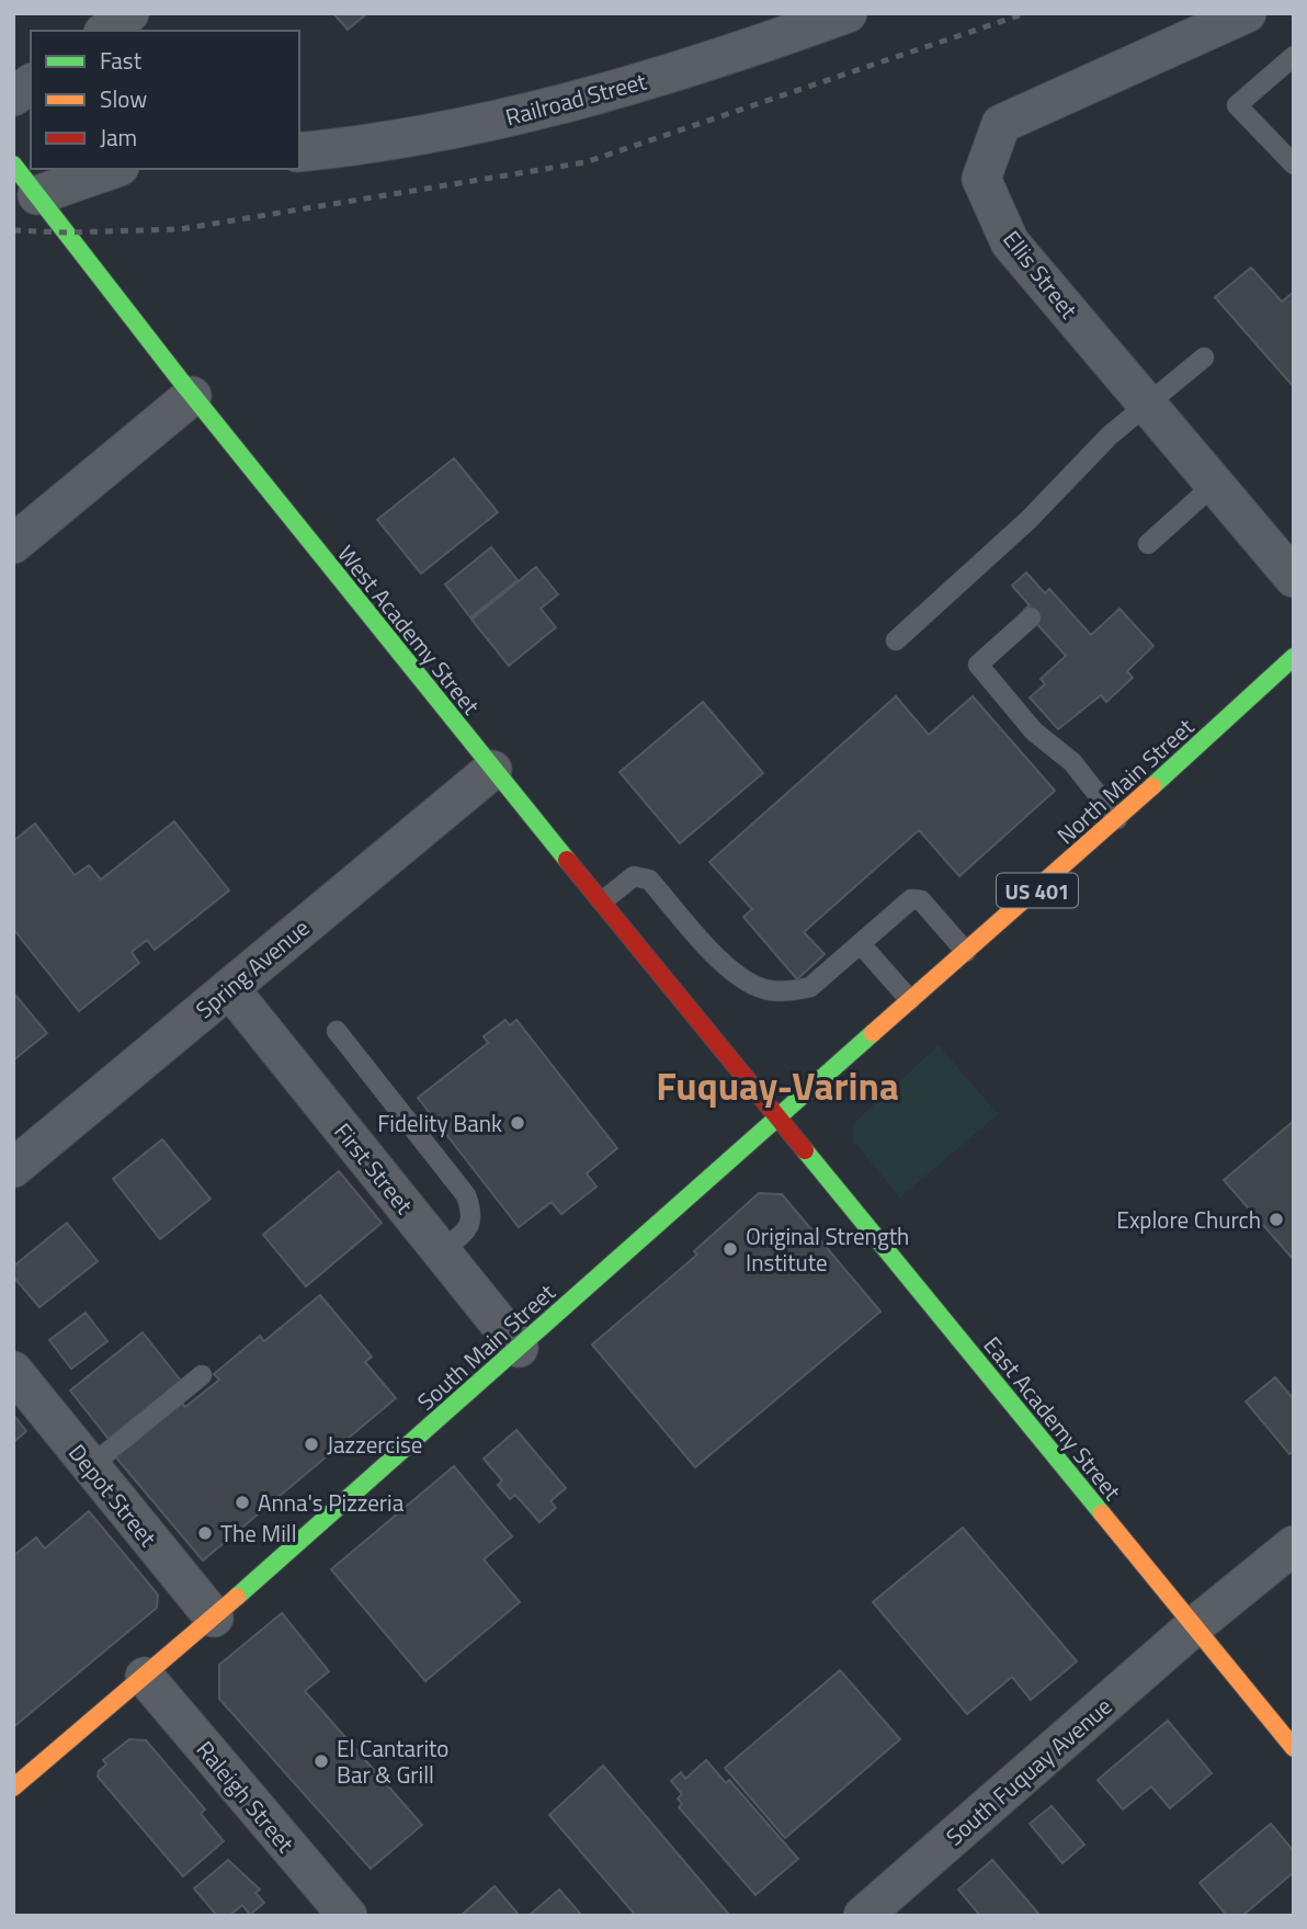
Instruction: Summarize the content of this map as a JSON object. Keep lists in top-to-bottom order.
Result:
{
  "streets": {
    "main road": [
      "West Academy Street",
      "North Main Street",
      "US 401",
      "South Main Street",
      "East Academy Street"
    ],
    "street": [
      "Railroad Street",
      "Ellis Street",
      "Spring Avenue",
      "First Street",
      "Depot Street",
      "South Fuquay Avenue",
      "Raleigh Street"
    ]
  },
  "crossings": [
    ["West Academy Street", "North Main Street"],
    ["West Academy Street", "Spring Avenue"],
    ["West Academy Street", "South Main Street"],
    ["West Academy Street", "East Academy Street"],
    ["North Main Street", "South Main Street"],
    ["North Main Street", "East Academy Street"],
    ["Spring Avenue", "First Street"],
    ["First Street", "South Main Street"],
    ["South Main Street", "East Academy Street"],
    ["South Main Street", "Depot Street"],
    ["South Main Street", "Raleigh Street"],
    ["East Academy Street", "South Fuquay Avenue"]
  ],
  "districts": ["Fuquay-Varina"],
  "places": [
    "Fidelity Bank",
    "Explore Church",
    "Original Strength Institute",
    "Jazzercise",
    "Anna's Pizzeria",
    "The Mill",
    "El Cantarito Bar & Grill"
  ],
  "legend": ["Fast", "Slow", "Jam"]
}
